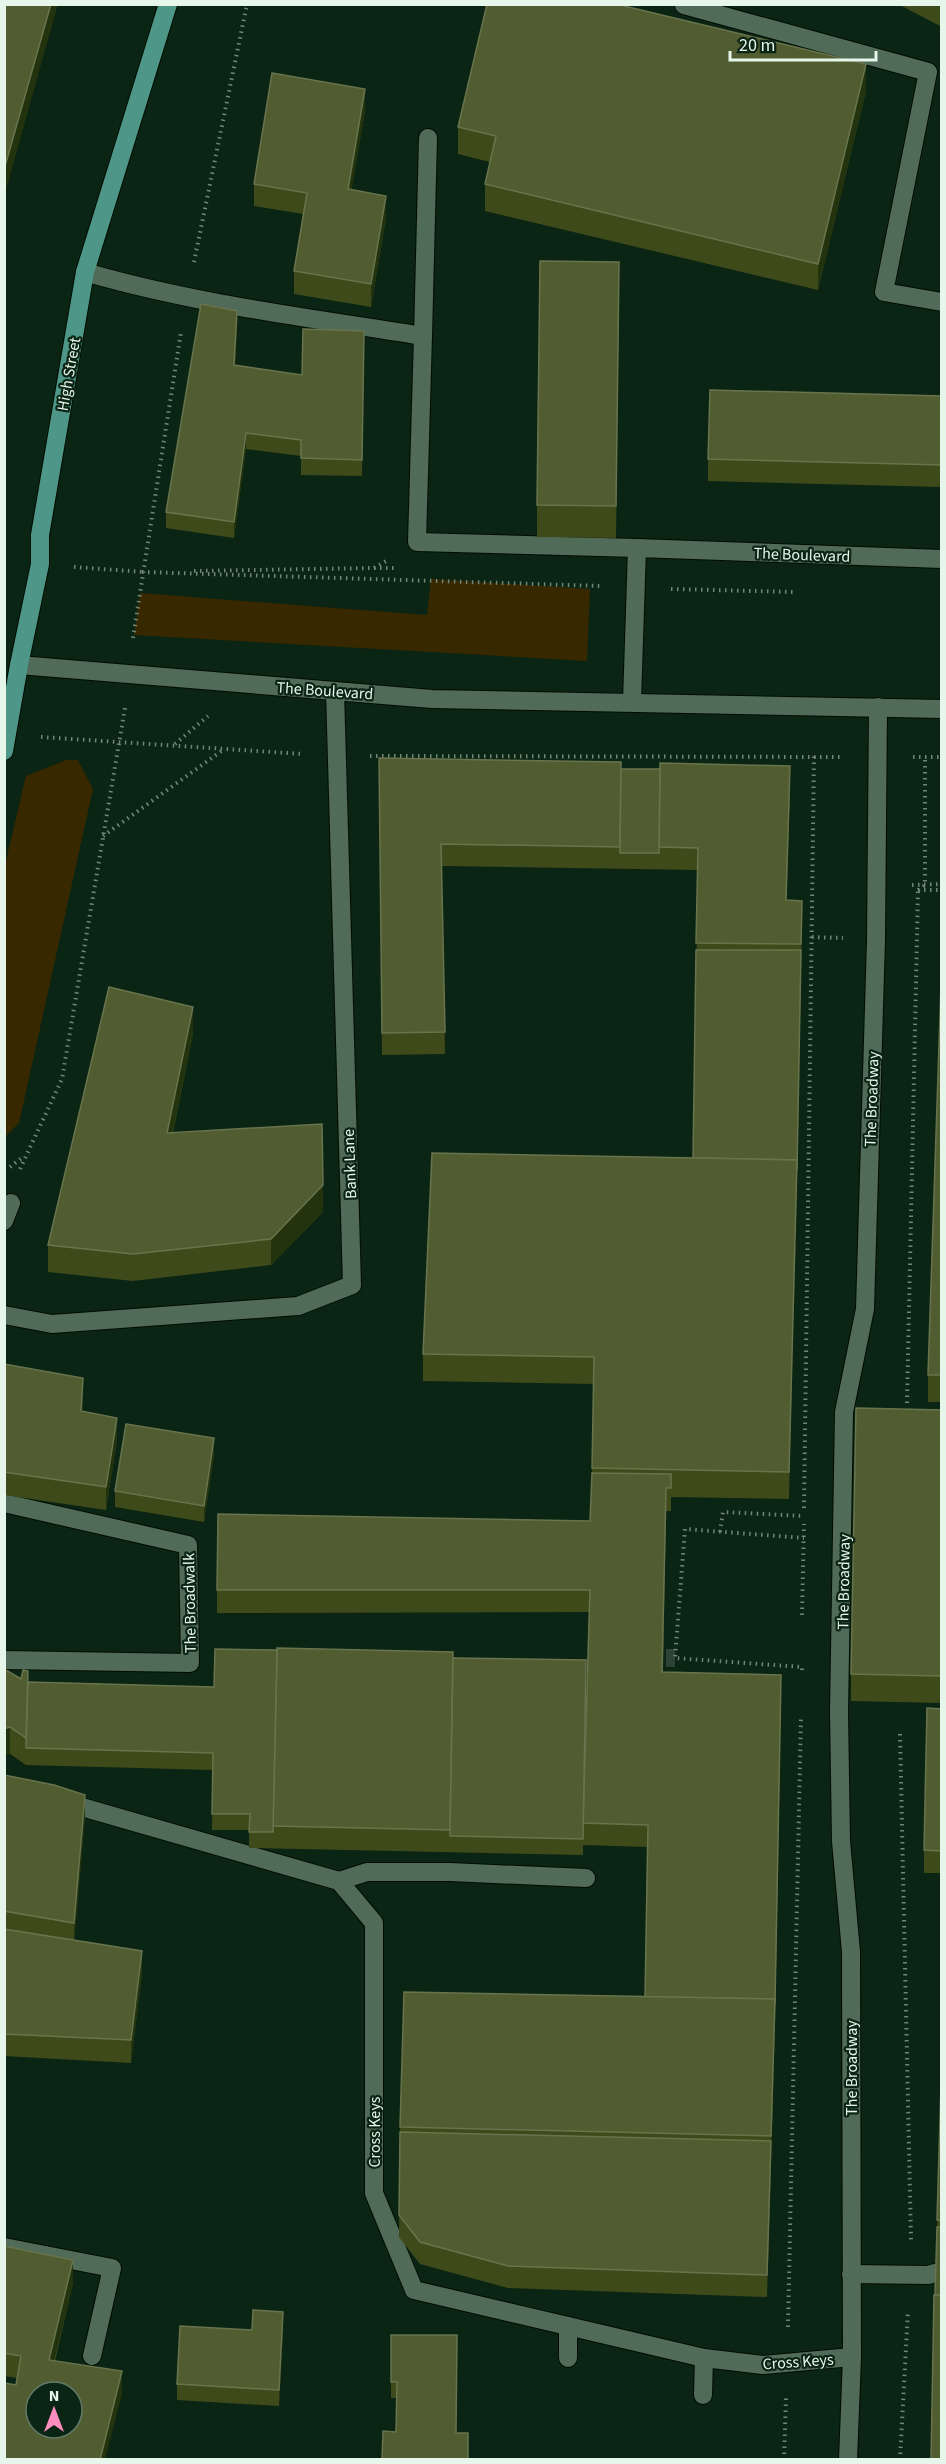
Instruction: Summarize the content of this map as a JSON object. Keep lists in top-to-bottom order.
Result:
{
  "streets": {
    "main road": ["High Street"],
    "street": [
      "The Boulevard",
      "The Broadway",
      "Bank Lane",
      "The Broadwalk",
      "Cross Keys"
    ]
  },
  "crossings": [
    ["High Street", "The Boulevard"],
    ["The Boulevard", "The Broadway"],
    ["The Boulevard", "Bank Lane"],
    ["The Broadway", "Cross Keys"]
  ],
  "scale_bar": "20 m",
  "north": "top"
}
